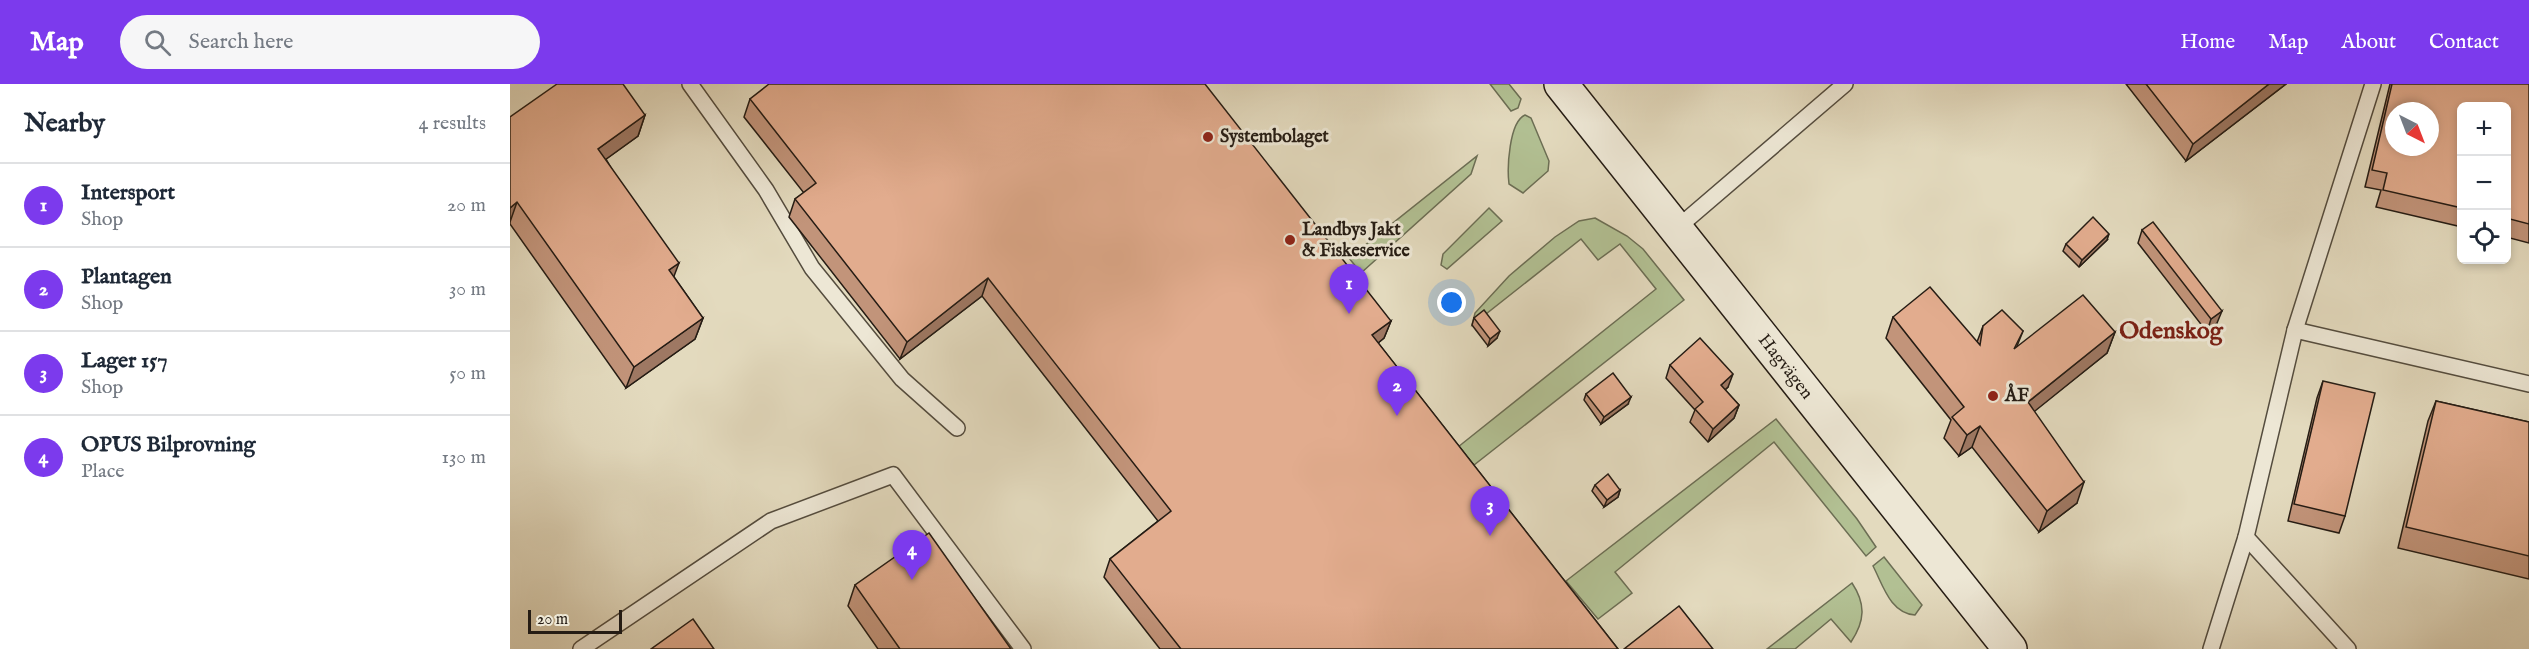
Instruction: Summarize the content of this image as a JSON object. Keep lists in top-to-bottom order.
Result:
{
  "streets": {
    "street": ["Hagvägen"]
  },
  "districts": ["Odenskog"],
  "places": ["Systembolaget", "Landbys Jakt & Fiskeservice", "ÅF"],
  "scale_bar": "20 m",
  "north": "bottom right",
  "page": {
    "header": "Map",
    "search": "Search here",
    "nav": [
      "Home",
      "Map",
      "About",
      "Contact"
    ],
    "heading": ["Nearby", "4 results"],
    "map_buttons": ["+", "−"],
    "list": [
      {
        "mark": "1",
        "name": "Intersport",
        "note": "Shop",
        "value": "20 m"
      },
      {
        "mark": "2",
        "name": "Plantagen",
        "note": "Shop",
        "value": "30 m"
      },
      {
        "mark": "3",
        "name": "Lager 157",
        "note": "Shop",
        "value": "50 m"
      },
      {
        "mark": "4",
        "name": "OPUS Bilprovning",
        "note": "Place",
        "value": "130 m"
      }
    ],
    "pins": [
      "1",
      "2",
      "3",
      "4"
    ],
    "scale": "20 m"
  }
}
